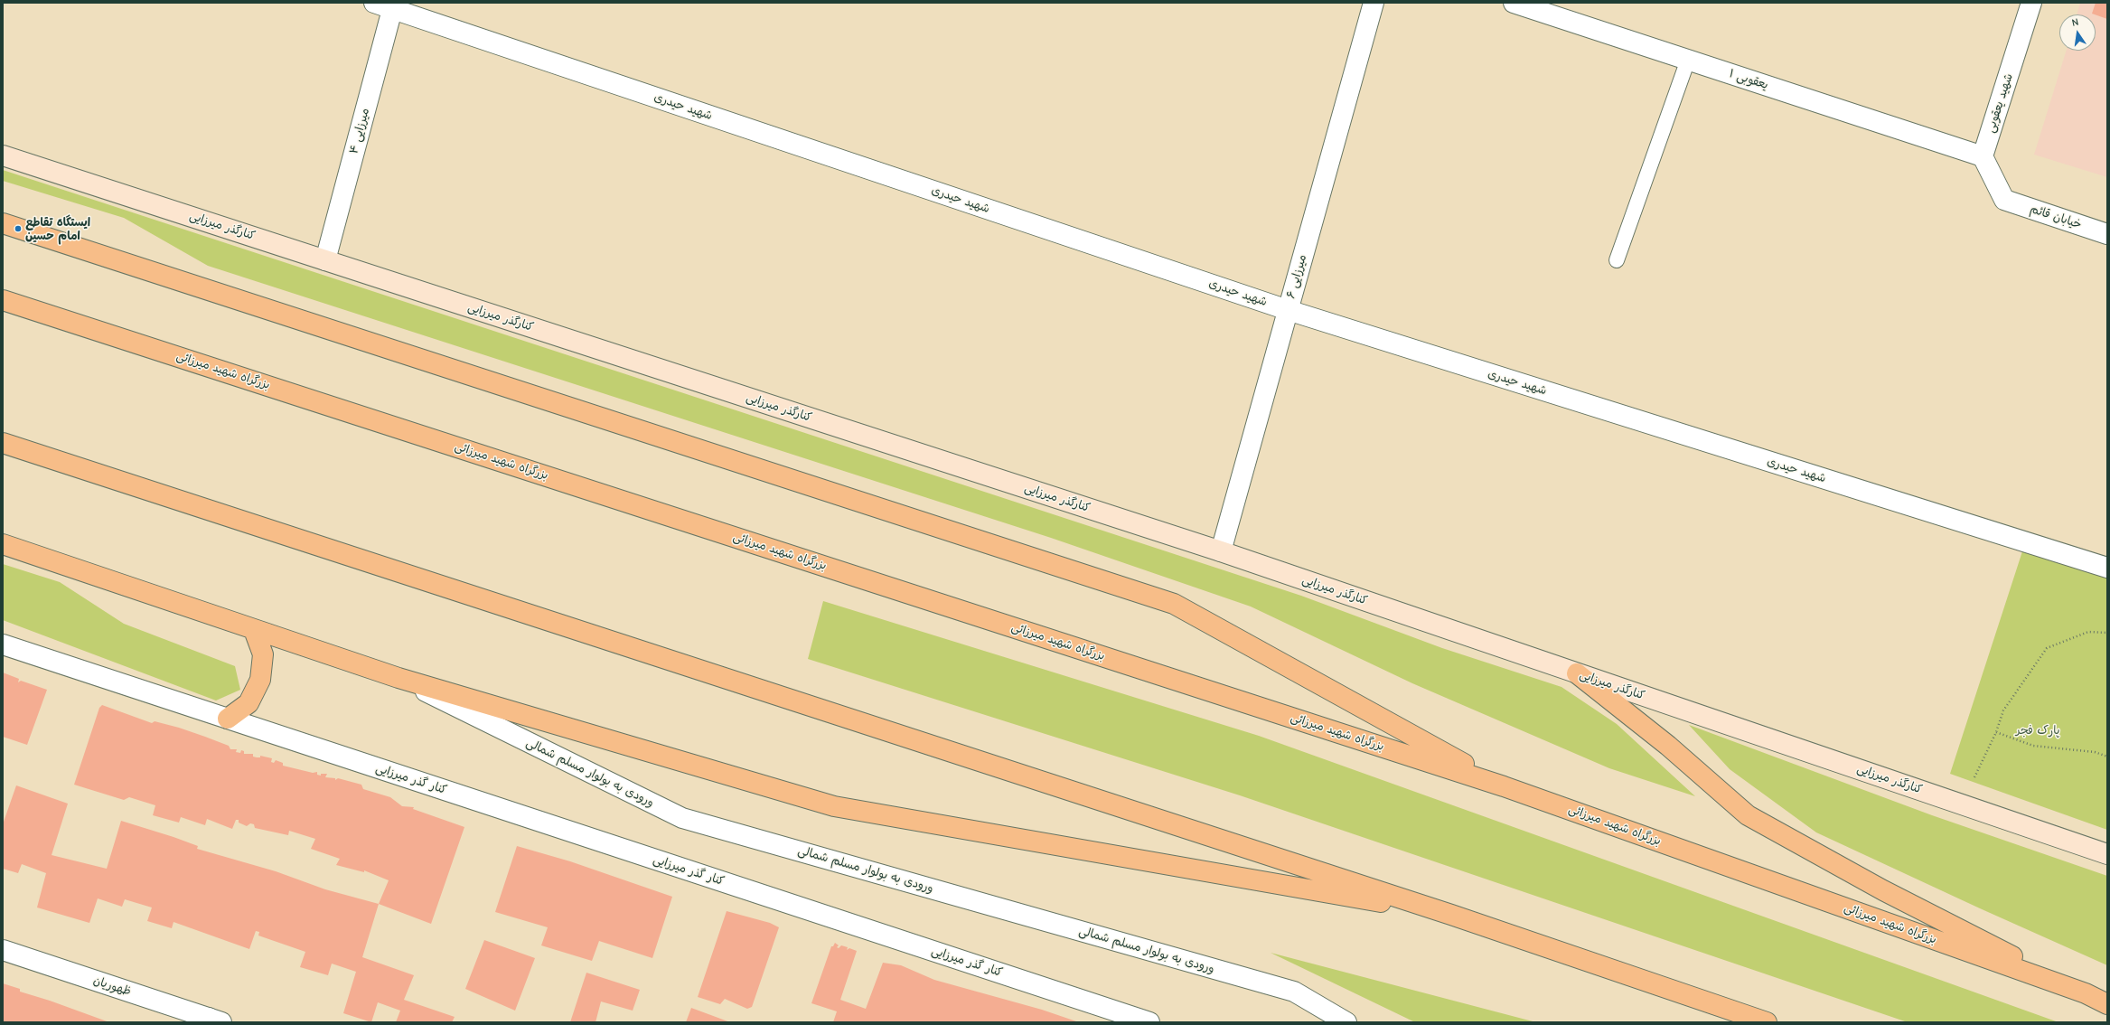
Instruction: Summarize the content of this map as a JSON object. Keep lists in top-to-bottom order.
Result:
{
  "streets": {
    "highway": ["بزرگراه شهید میرزائی"],
    "main road": ["کنارگذر میرزایی"],
    "street": [
      "یعقوبی ۱",
      "شهید یعقوبی",
      "شهید حیدری",
      "میرزایی ۴",
      "خیابان قائم",
      "میرزایی ۶",
      "ورودی به بولوار مسلم شمالی",
      "کنار گذر میرزایی",
      "ظهوریان"
    ]
  },
  "crossings": [
    ["یعقوبی ۱", "شهید یعقوبی"],
    ["یعقوبی ۱", "خیابان قائم"],
    ["شهید یعقوبی", "خیابان قائم"],
    ["شهید حیدری", "میرزایی ۴"],
    ["شهید حیدری", "میرزایی ۶"],
    ["میرزایی ۴", "کنارگذر میرزایی"],
    ["کنارگذر میرزایی", "میرزایی ۶"]
  ],
  "parks": ["پارک فجر"],
  "places": ["ایستگاه تقاطع امام حسین"],
  "north": "top"
}
